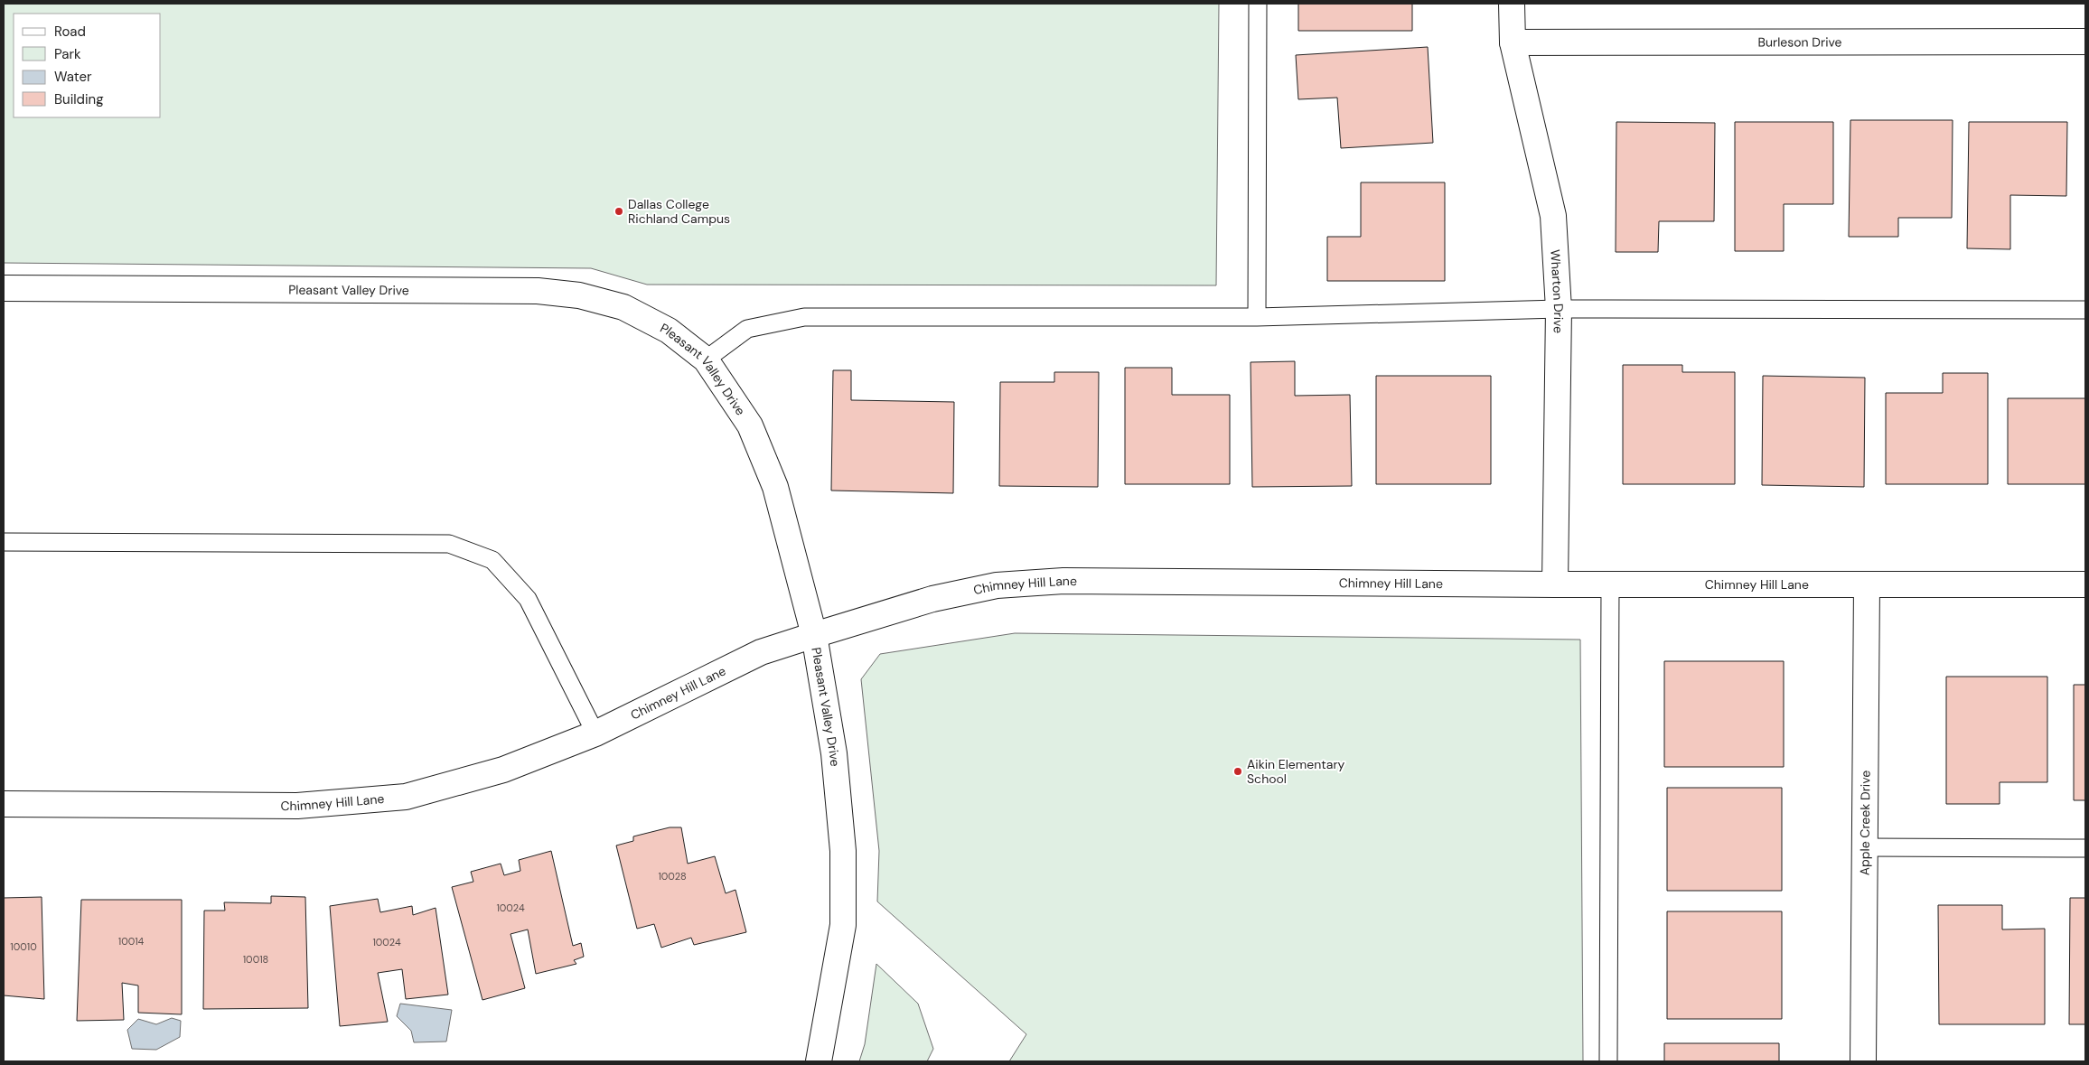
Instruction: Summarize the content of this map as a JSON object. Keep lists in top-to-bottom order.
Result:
{
  "streets": {
    "street": [
      "Burleson Drive",
      "Pleasant Valley Drive",
      "Wharton Drive",
      "Chimney Hill Lane",
      "Apple Creek Drive"
    ]
  },
  "crossings": [
    ["Burleson Drive", "Wharton Drive"],
    ["Pleasant Valley Drive", "Chimney Hill Lane"],
    ["Wharton Drive", "Chimney Hill Lane"],
    ["Chimney Hill Lane", "Apple Creek Drive"]
  ],
  "places": ["Dallas College Richland Campus", "Aikin Elementary School"],
  "house_numbers": [
    "10028",
    "10024",
    "10014",
    "10024",
    "10010",
    "10018"
  ],
  "legend": [
    "Road",
    "Park",
    "Water",
    "Building"
  ]
}
